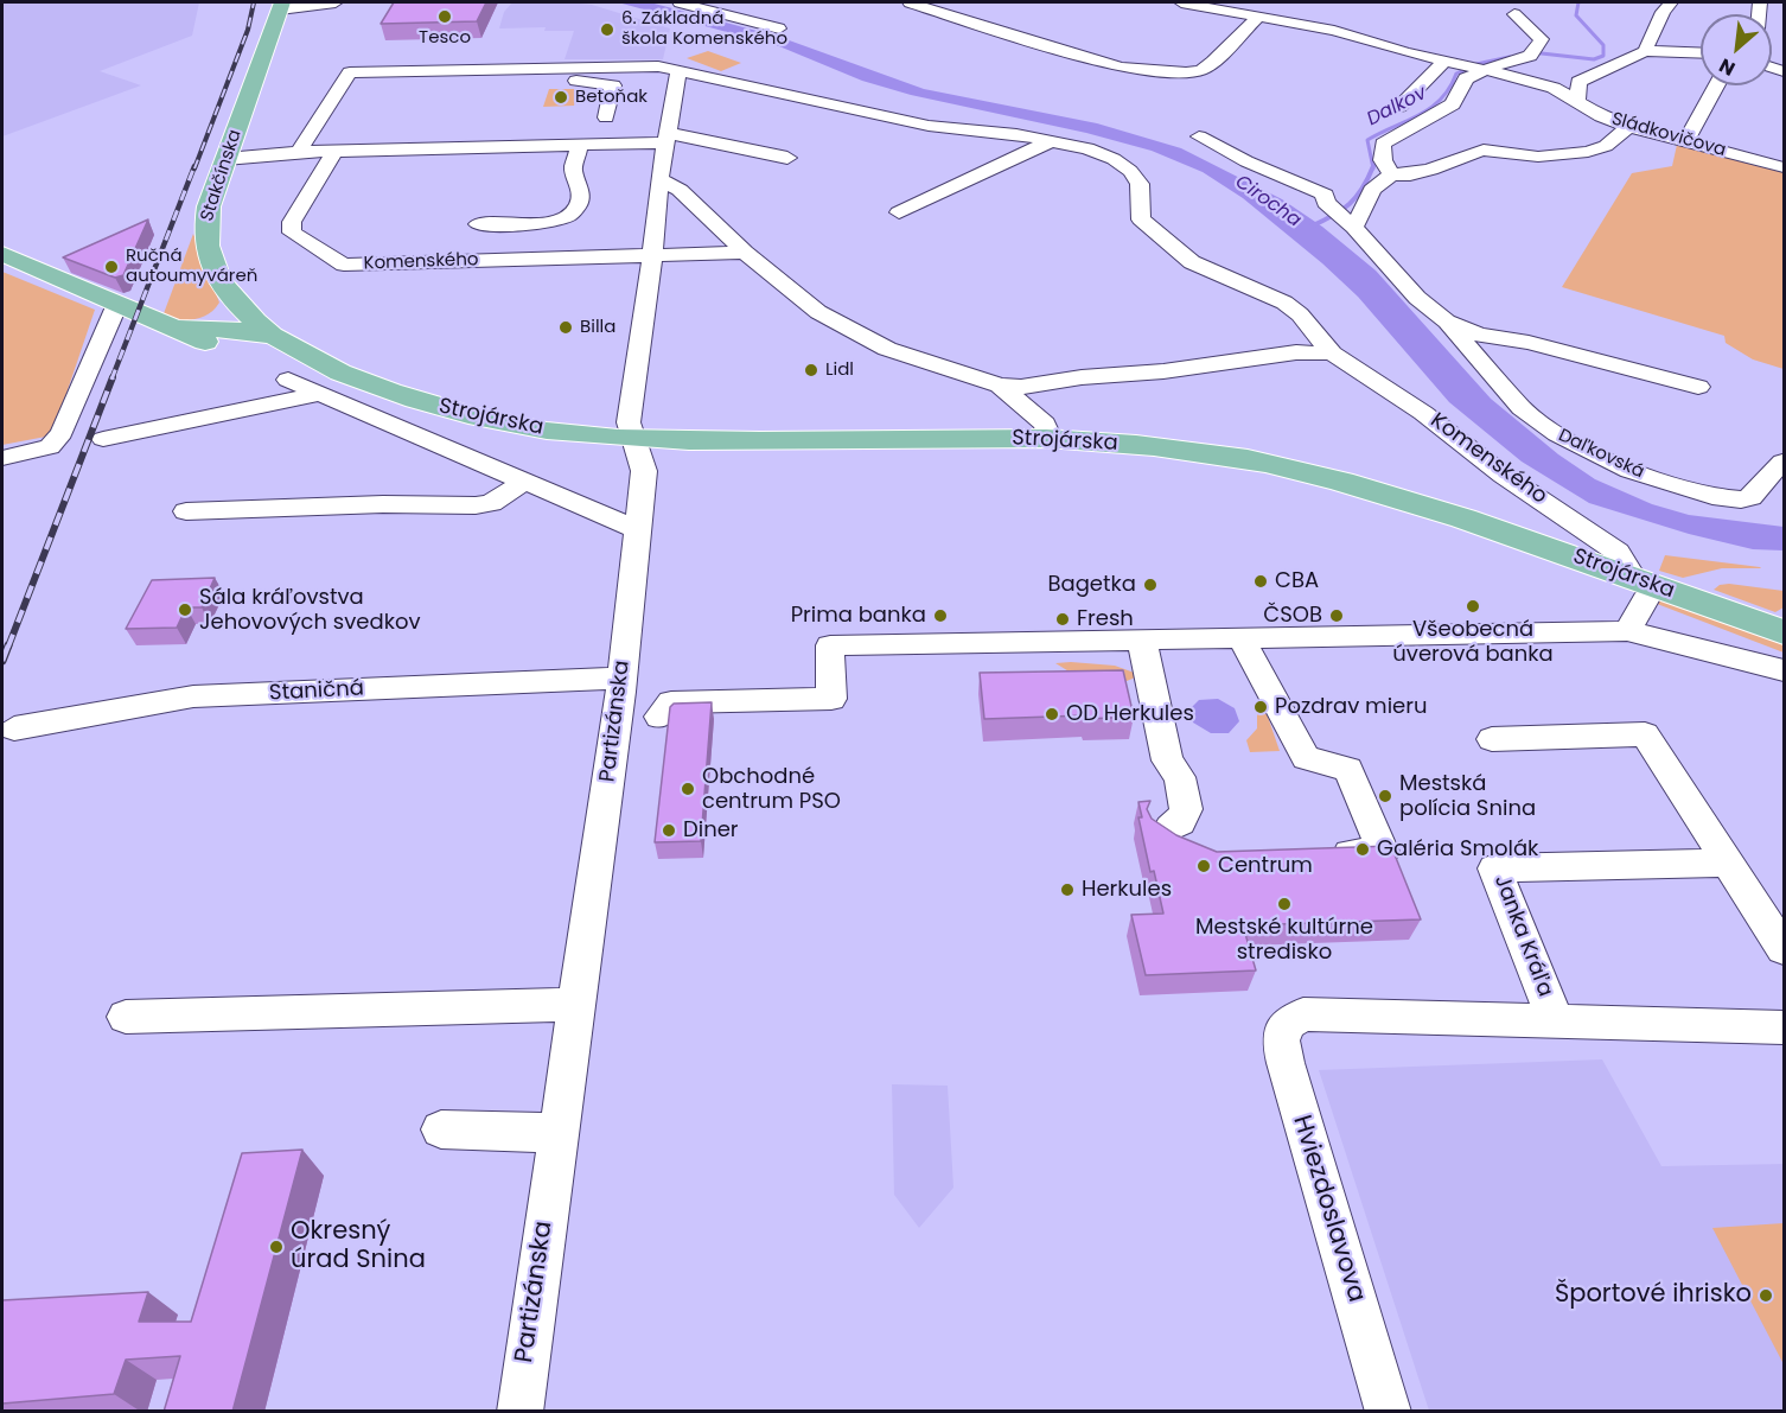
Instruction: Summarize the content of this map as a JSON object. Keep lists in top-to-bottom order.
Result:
{
  "streets": {
    "main road": ["Stakčínska", "Strojárska"],
    "street": [
      "Sládkovičova",
      "Komenského",
      "Daľkovská",
      "Staničná",
      "Partizánska",
      "Janka Kráľa",
      "Hviezdoslavova"
    ]
  },
  "crossings": [
    ["Stakčínska", "Strojárska"],
    ["Komenského", "Strojárska"],
    ["Strojárska", "Partizánska"],
    ["Staničná", "Partizánska"],
    ["Janka Kráľa", "Hviezdoslavova"]
  ],
  "water": ["Dalkov", "Cirocha"],
  "places": [
    "Tesco",
    "6. Základná škola Komenského",
    "Betoňak",
    "Ručná autoumyváreň",
    "Billa",
    "Lidl",
    "CBA",
    "Bagetka",
    "Všeobecná úverová banka",
    "Sála kráľovstva Jehovových svedkov",
    "Prima banka",
    "ČSOB",
    "Fresh",
    "Pozdrav mieru",
    "OD Herkules",
    "Obchodné centrum PSO",
    "Mestská polícia Snina",
    "Diner",
    "Galéria Smolák",
    "Centrum",
    "Herkules",
    "Mestské kultúrne stredisko",
    "Okresný úrad Snina",
    "Športové ihrisko"
  ],
  "north": "bottom left"
}
